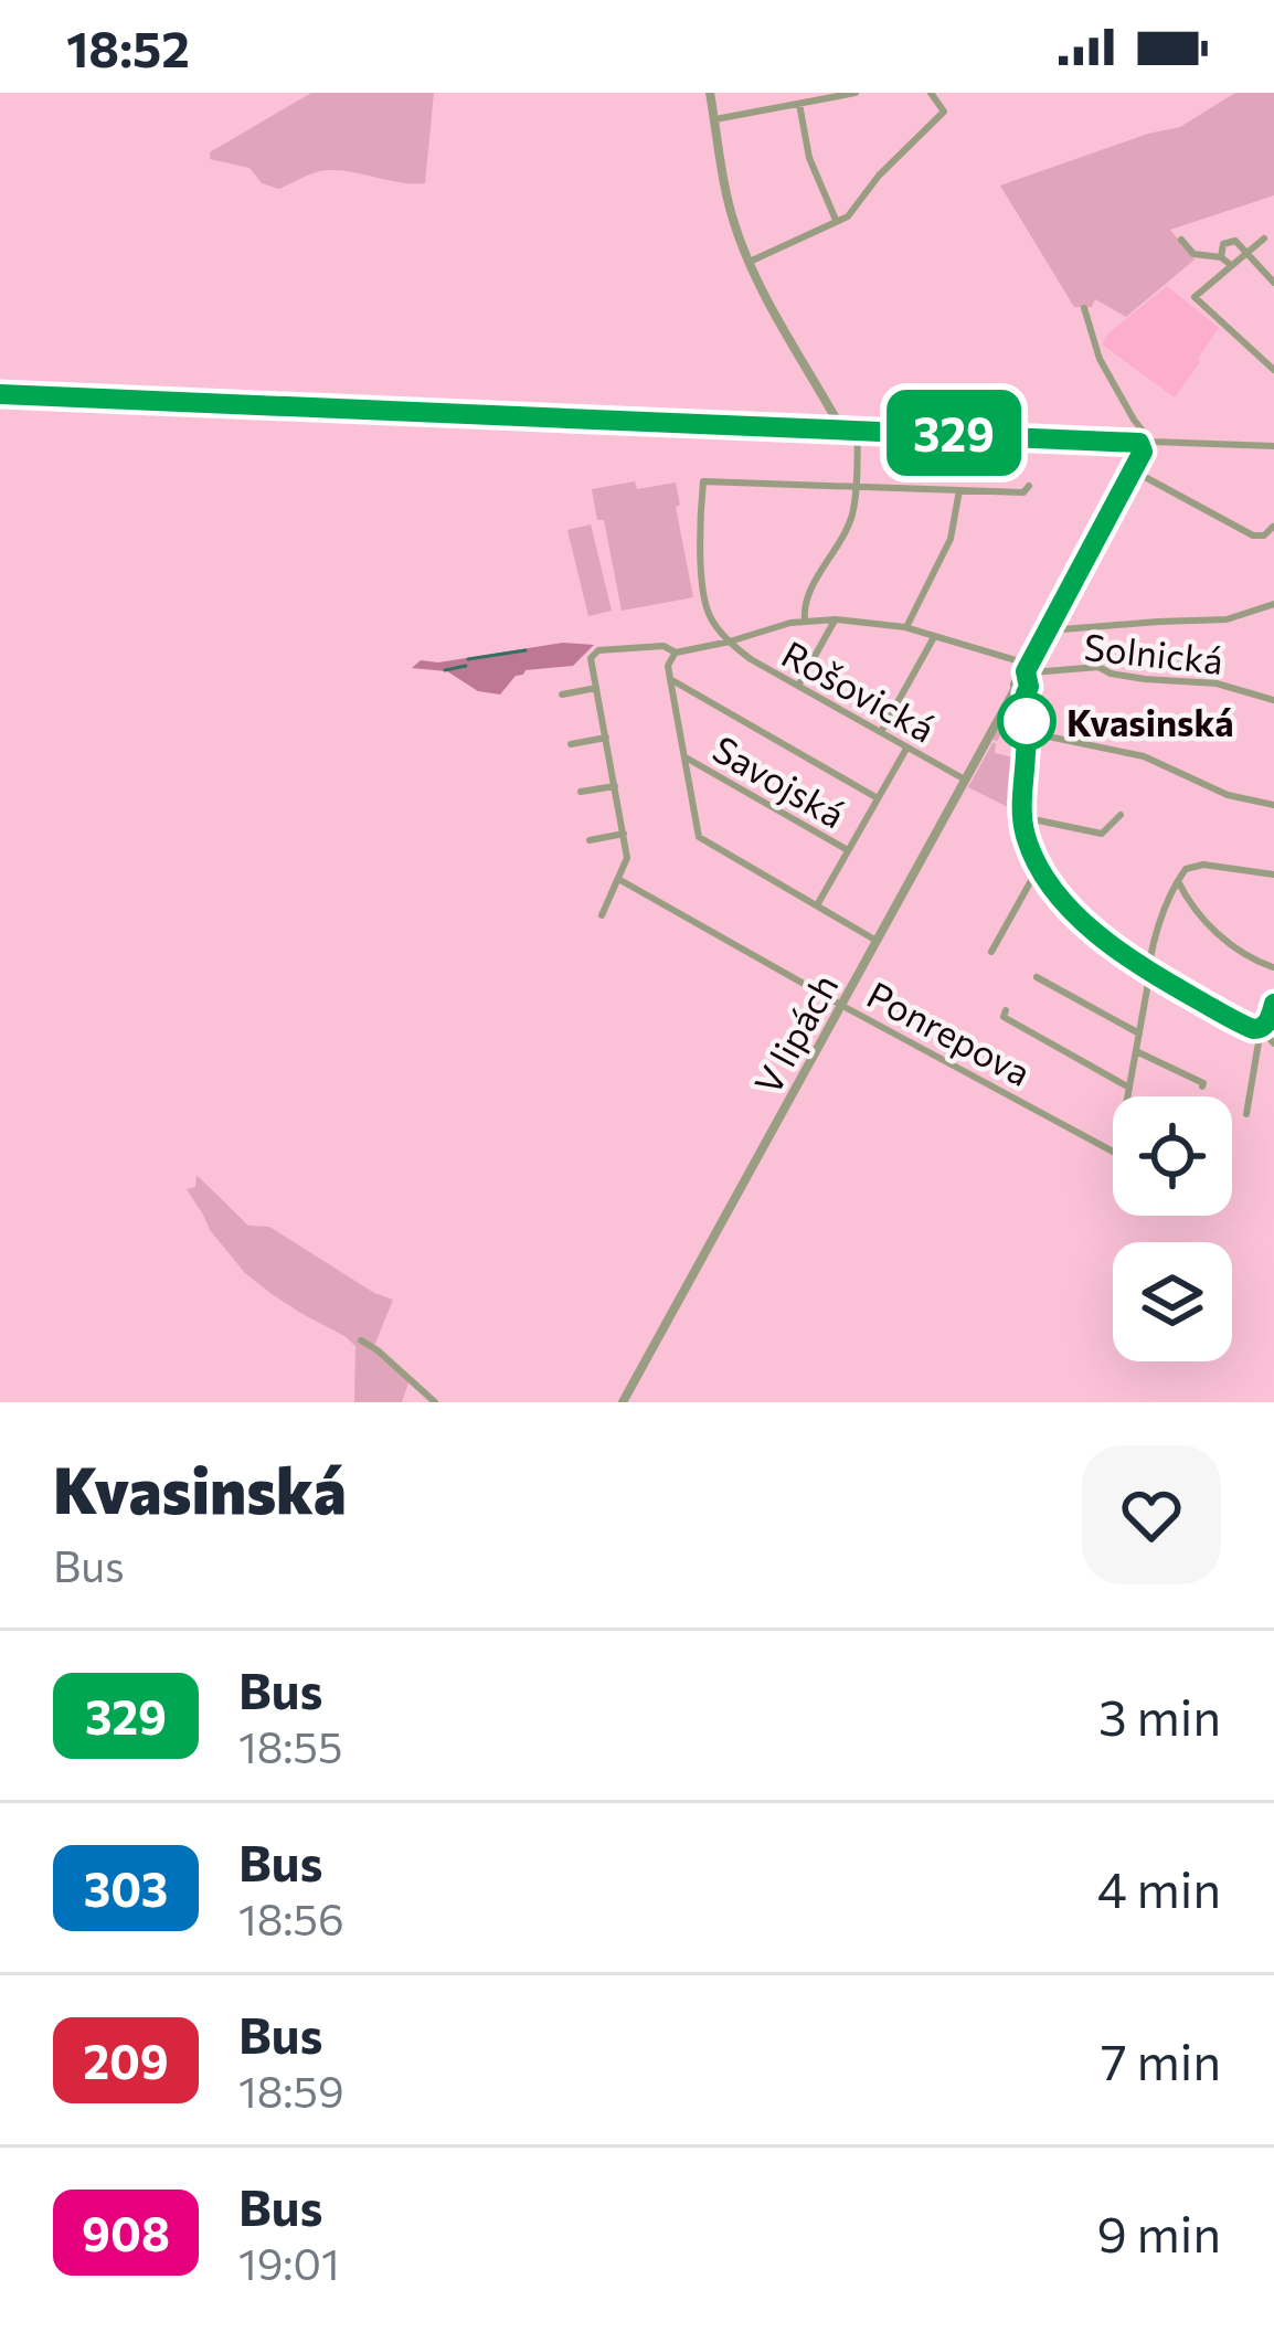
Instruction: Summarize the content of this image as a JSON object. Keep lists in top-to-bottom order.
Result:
{
  "streets": {
    "street": [
      "Solnická",
      "Rošovická",
      "Savojská",
      "Ponrepova",
      "V lipách"
    ]
  },
  "crossings": [
    ["Rošovická", "V lipách"],
    ["Ponrepova", "V lipách"]
  ],
  "places": ["Kvasinská"],
  "lines": ["bus line 329"],
  "page": {
    "status": "18:52",
    "on_map": "329",
    "heading": ["Kvasinská", "Bus"],
    "list": [
      {
        "mark": "329",
        "name": "Bus",
        "note": "18:55",
        "value": "3 min"
      },
      {
        "mark": "303",
        "name": "Bus",
        "note": "18:56",
        "value": "4 min"
      },
      {
        "mark": "209",
        "name": "Bus",
        "note": "18:59",
        "value": "7 min"
      },
      {
        "mark": "908",
        "name": "Bus",
        "note": "19:01",
        "value": "9 min"
      }
    ]
  }
}
